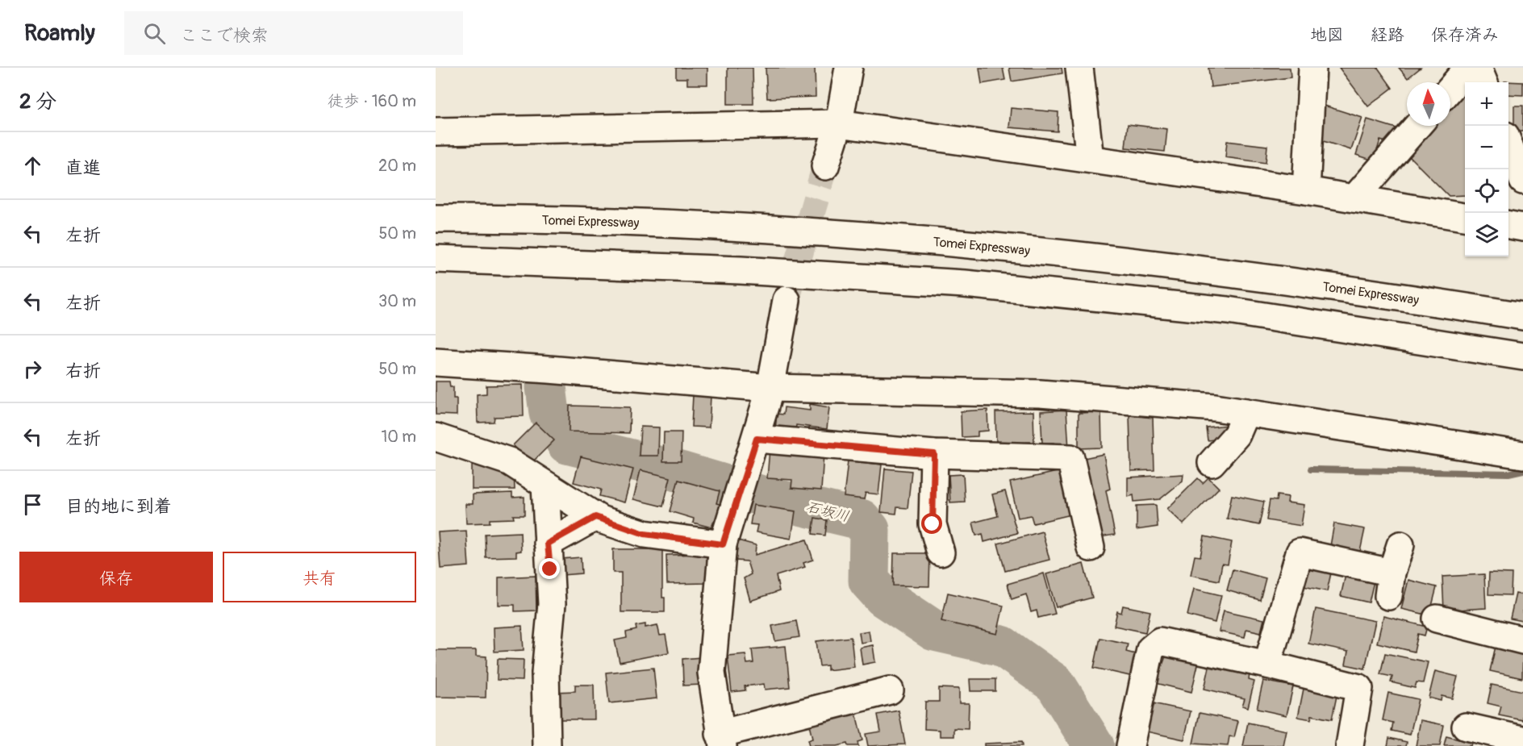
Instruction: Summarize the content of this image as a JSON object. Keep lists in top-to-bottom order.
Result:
{
  "streets": {
    "main road": ["Tomei Expressway"]
  },
  "water": ["石坂川"],
  "north": "top",
  "page": {
    "header": "Roamly",
    "search": "ここで検索",
    "nav": ["地図", "経路", "保存済み"],
    "heading": ["2 分", "徒歩 · 160 m"],
    "map_buttons": ["+", "−"],
    "list": [
      ["直進", "20 m"],
      ["左折", "50 m"],
      ["左折", "30 m"],
      ["右折", "50 m"],
      ["左折", "10 m"],
      "目的地に到着"
    ],
    "buttons": ["保存", "共有"]
  }
}
